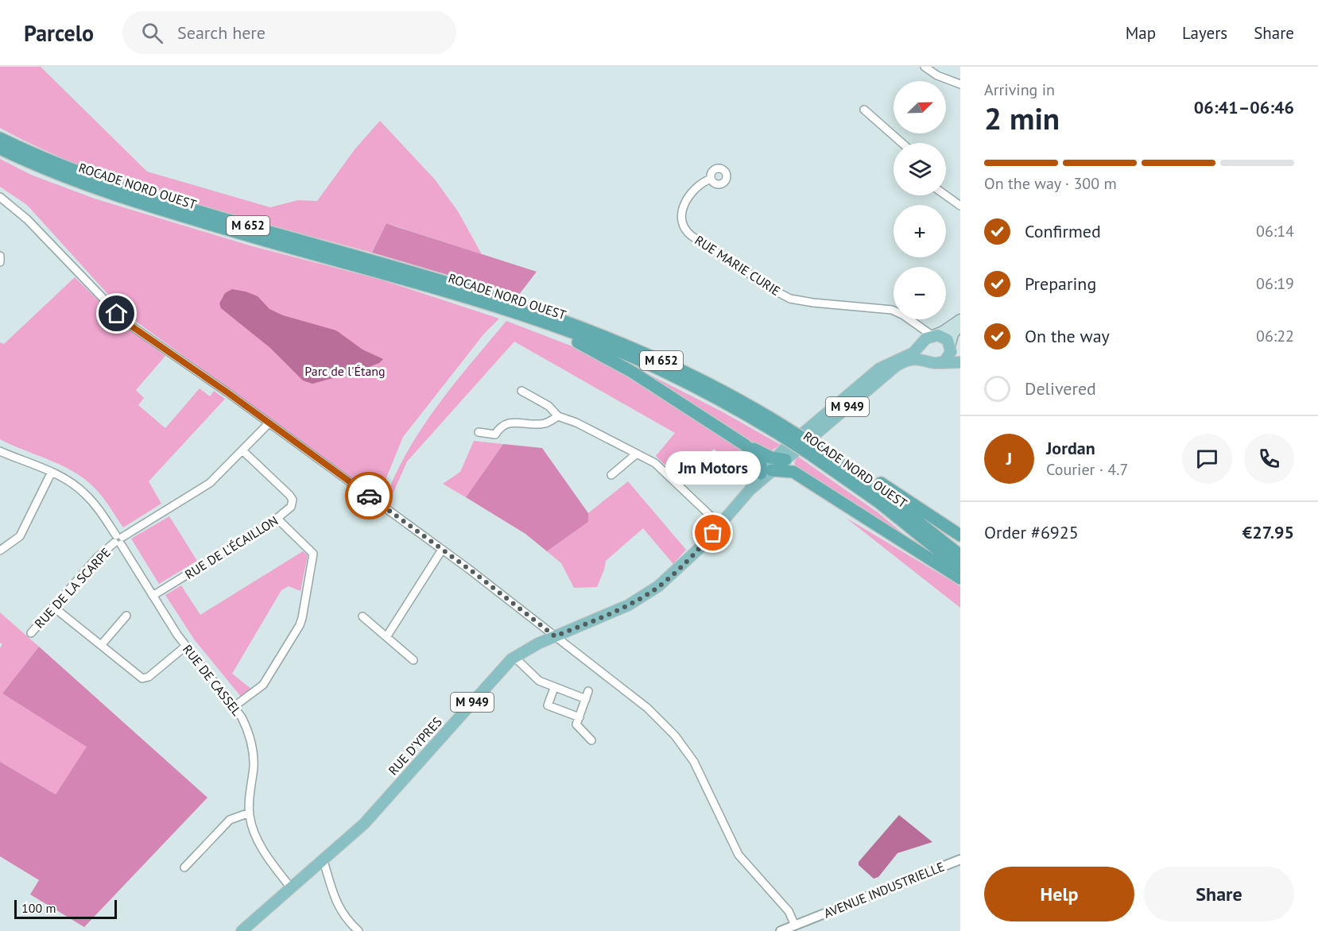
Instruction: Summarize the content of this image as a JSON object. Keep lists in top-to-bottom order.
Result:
{
  "streets": {
    "highway": ["ROCADE NORD OUEST", "M 652"],
    "main road": ["M 949", "RUE D'YPRES"],
    "street": [
      "RUE MARIE CURIE",
      "RUE DE L'ÉCAILLON",
      "RUE DE LA SCARPE",
      "RUE DE CASSEL",
      "AVENUE INDUSTRIELLE"
    ]
  },
  "crossings": [
    ["RUE MARIE CURIE", "RUE D'YPRES"],
    ["RUE DE L'ÉCAILLON", "RUE DE LA SCARPE"],
    ["RUE DE L'ÉCAILLON", "RUE DE CASSEL"],
    ["RUE DE LA SCARPE", "RUE DE CASSEL"],
    ["RUE DE CASSEL", "RUE D'YPRES"]
  ],
  "parks": ["Parc de l'Étang"],
  "places": ["Jm Motors"],
  "scale_bar": "100 m",
  "north": "top right",
  "page": {
    "header": "Parcelo",
    "search": "Search here",
    "nav": ["Map", "Layers", "Share"],
    "heading": ["2 min", "Arriving in", "06:41–06:46"],
    "panel": [
      "Jordan",
      "Courier · 4.7",
      "Order #6925",
      "€27.95"
    ],
    "map_buttons": ["+", "−"],
    "bar": "On the way · 300 m",
    "list": [
      ["Confirmed", "06:14"],
      ["Preparing", "06:19"],
      ["On the way", "06:22"],
      "Delivered"
    ],
    "round": "J",
    "bubble": "Jm Motors",
    "buttons": ["Help", "Share"],
    "scale": "100 m"
  }
}
